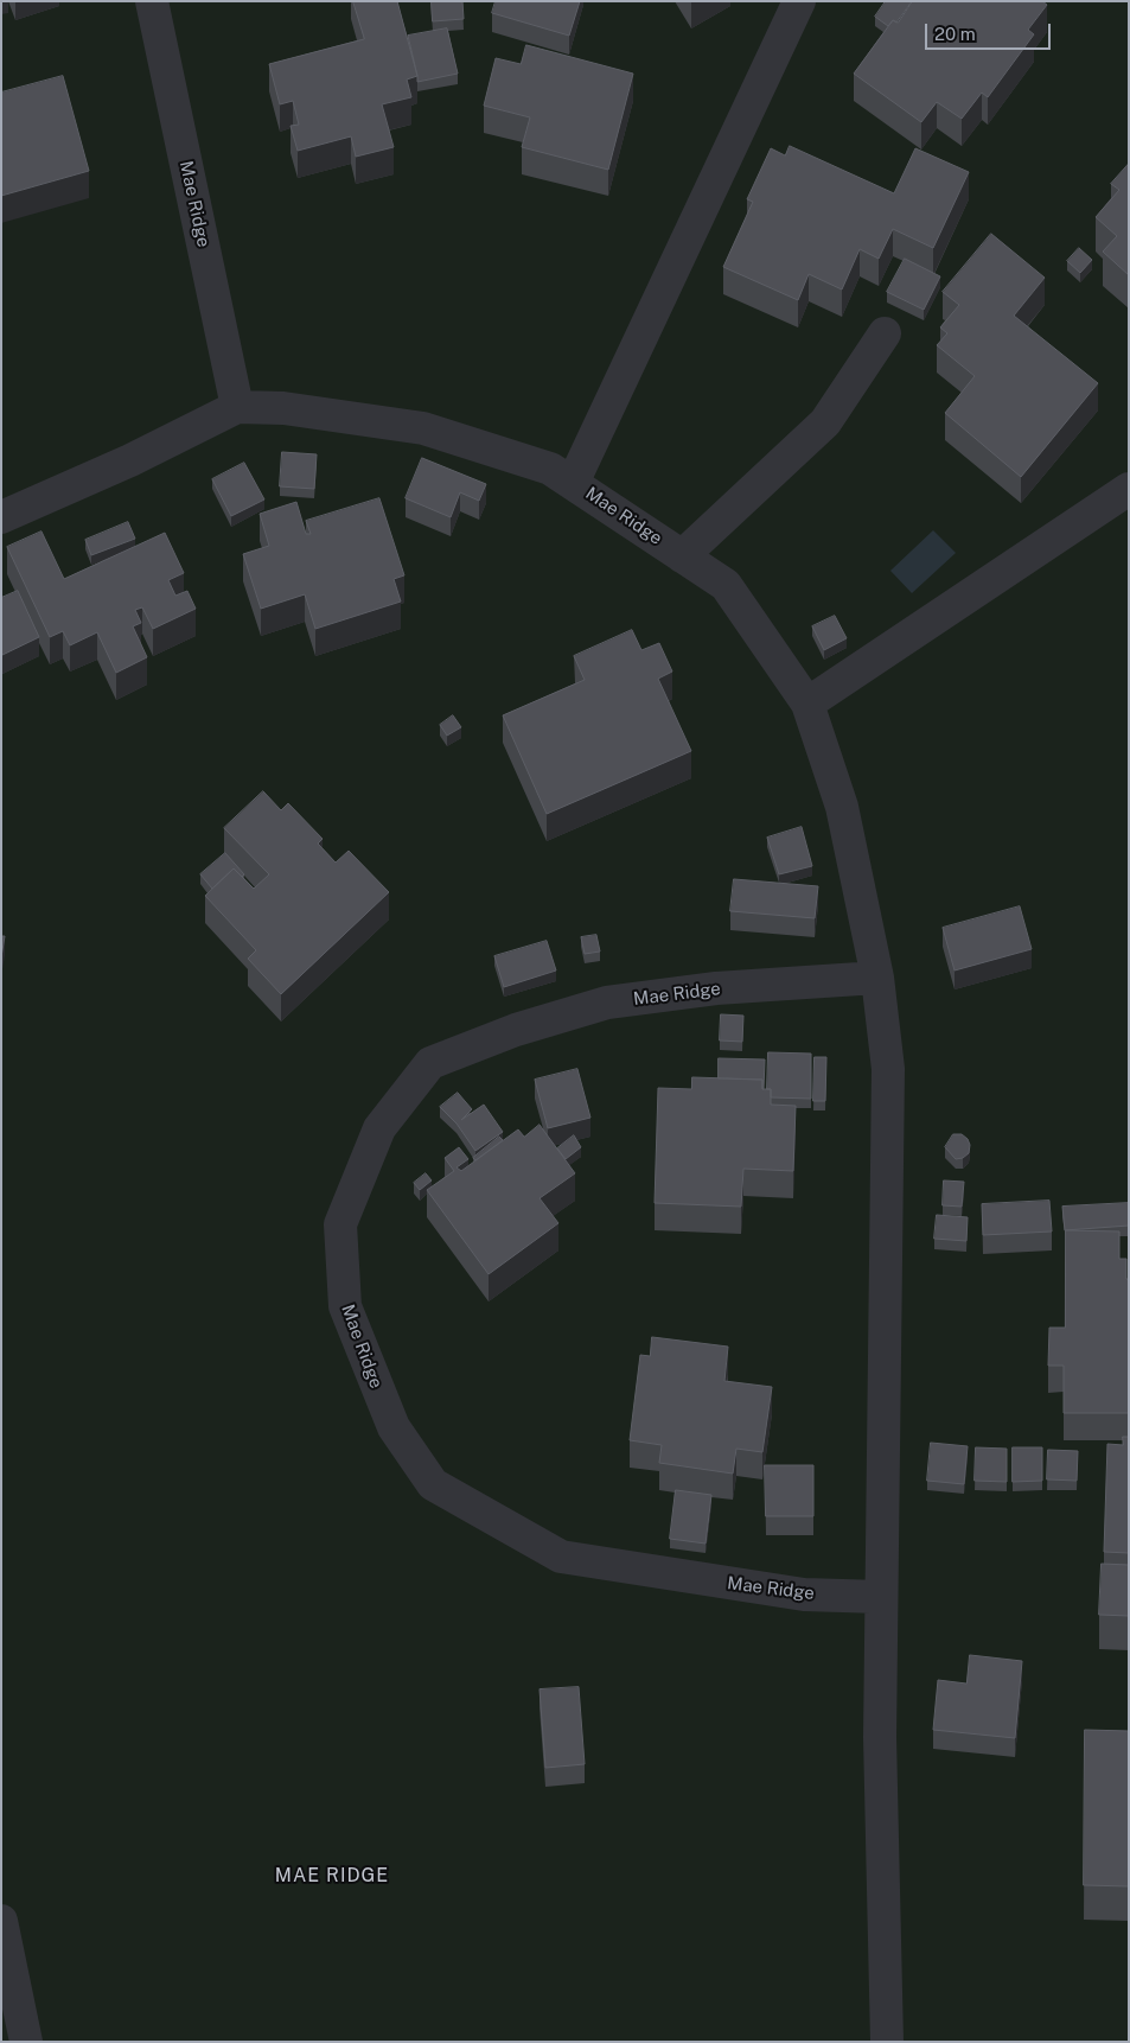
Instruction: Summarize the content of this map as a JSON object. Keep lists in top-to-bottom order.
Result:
{
  "streets": {
    "street": ["Mae Ridge"]
  },
  "districts": ["MAE RIDGE"],
  "scale_bar": "20 m"
}
